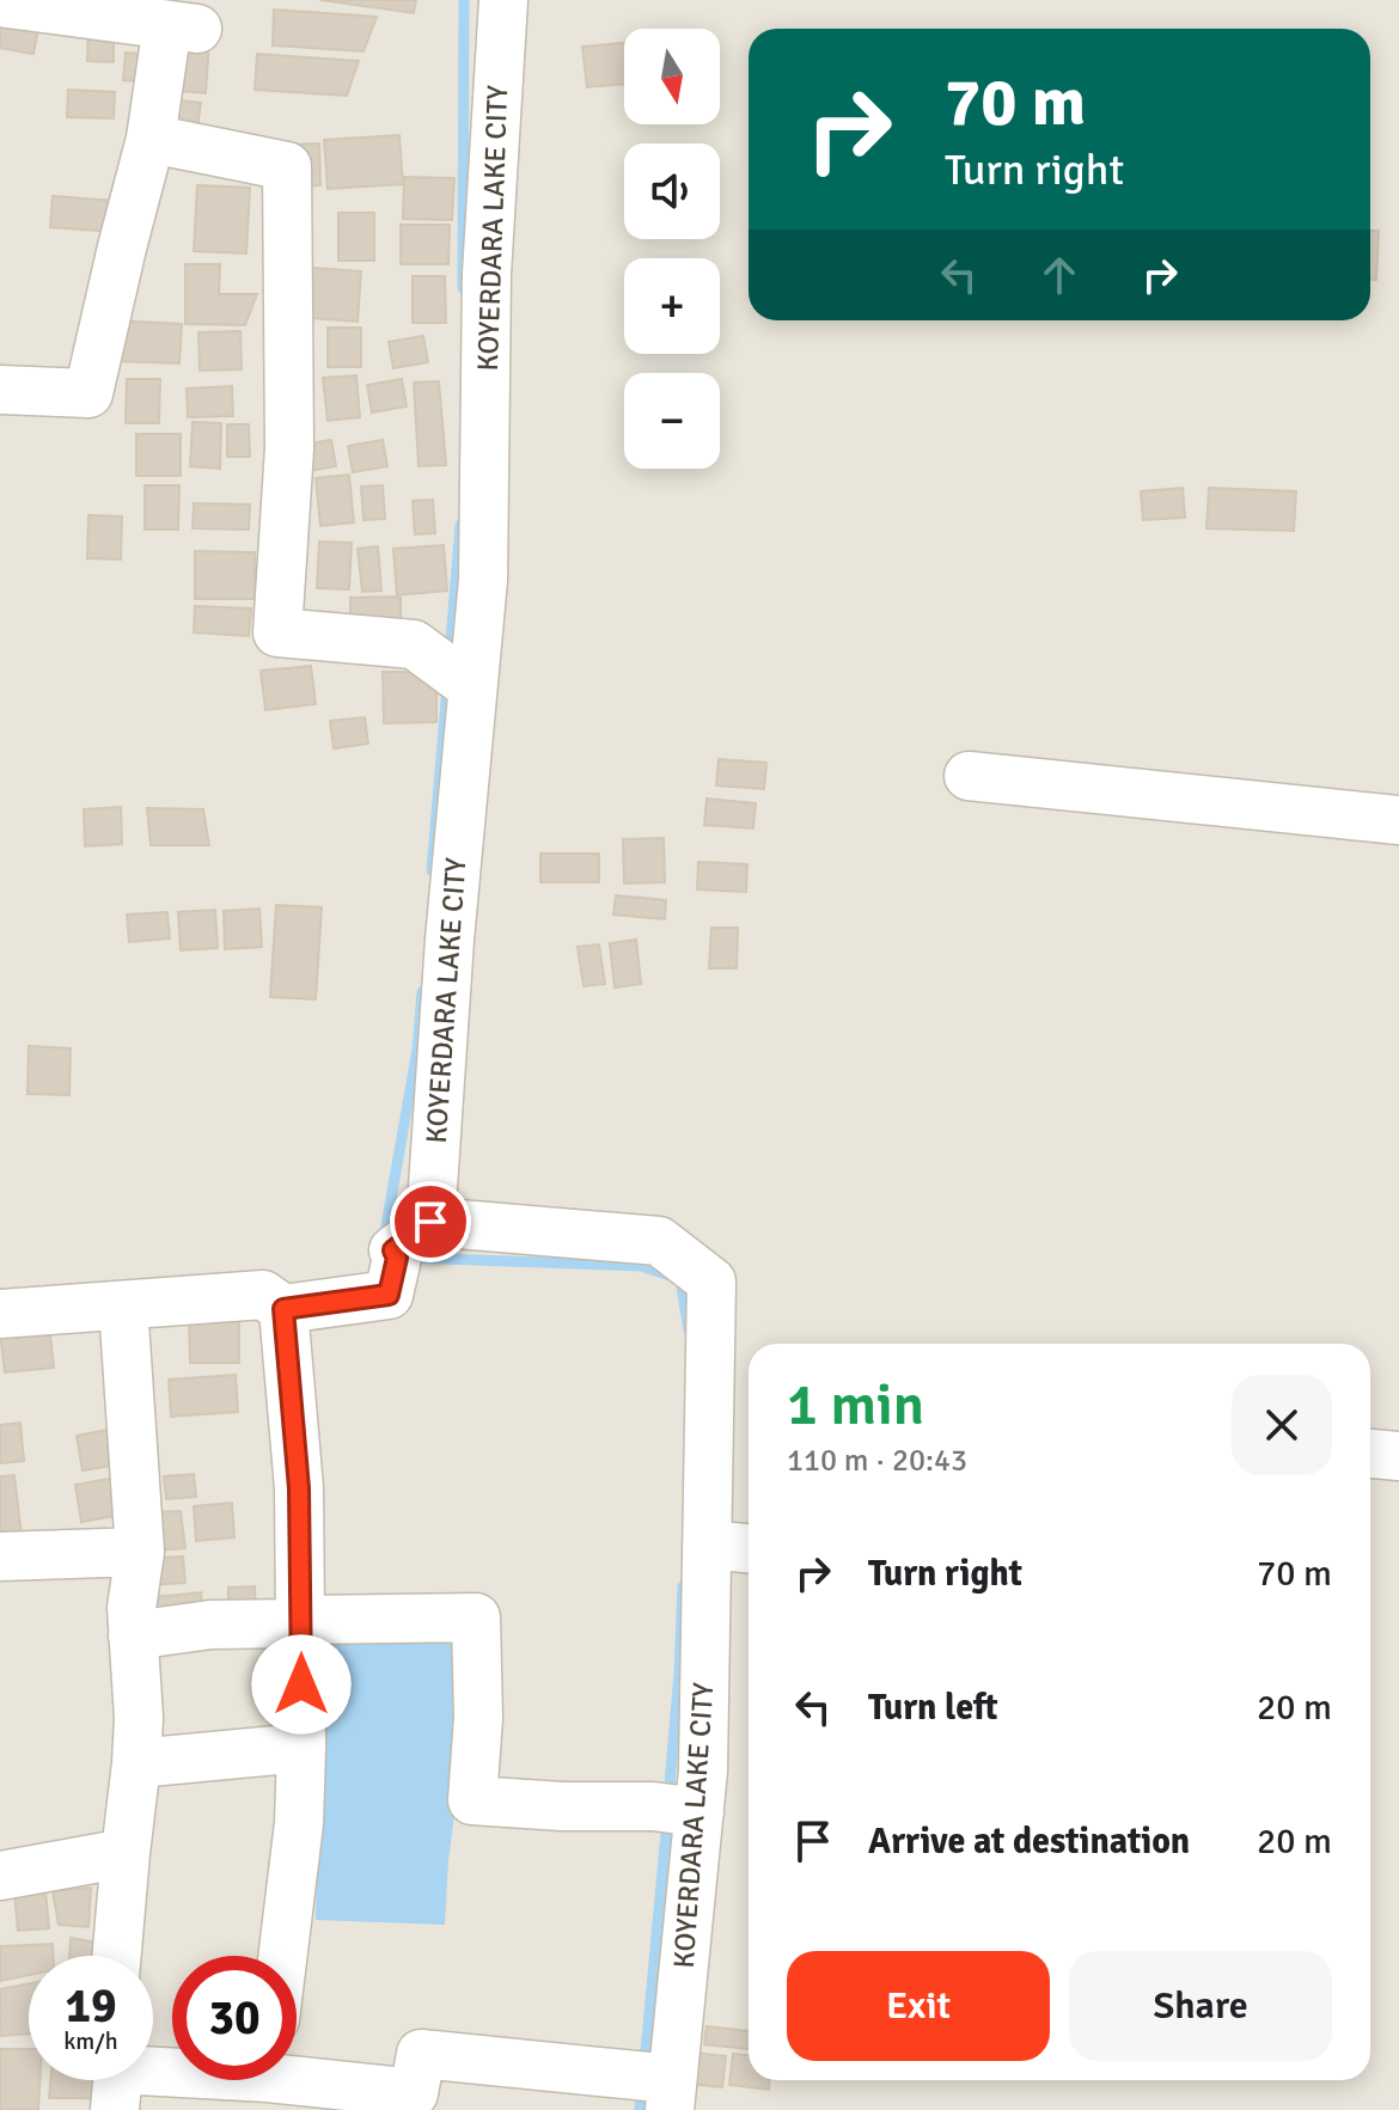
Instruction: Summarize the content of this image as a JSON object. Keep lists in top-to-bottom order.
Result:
{
  "streets": {
    "street": ["KOYERDARA LAKE CITY"]
  },
  "north": "bottom",
  "page": {
    "map_buttons": ["+", "−"],
    "turn": ["70 m", "Turn right"],
    "heading": ["1 min", "110 m · 20:43"],
    "list": [
      {
        "name": "Turn right",
        "value": "70 m"
      },
      {
        "name": "Turn left",
        "value": "20 m"
      },
      {
        "name": "Arrive at destination",
        "value": "20 m"
      }
    ],
    "buttons": ["Exit", "Share"],
    "speed": "19 km/h",
    "limit": "30"
  }
}
